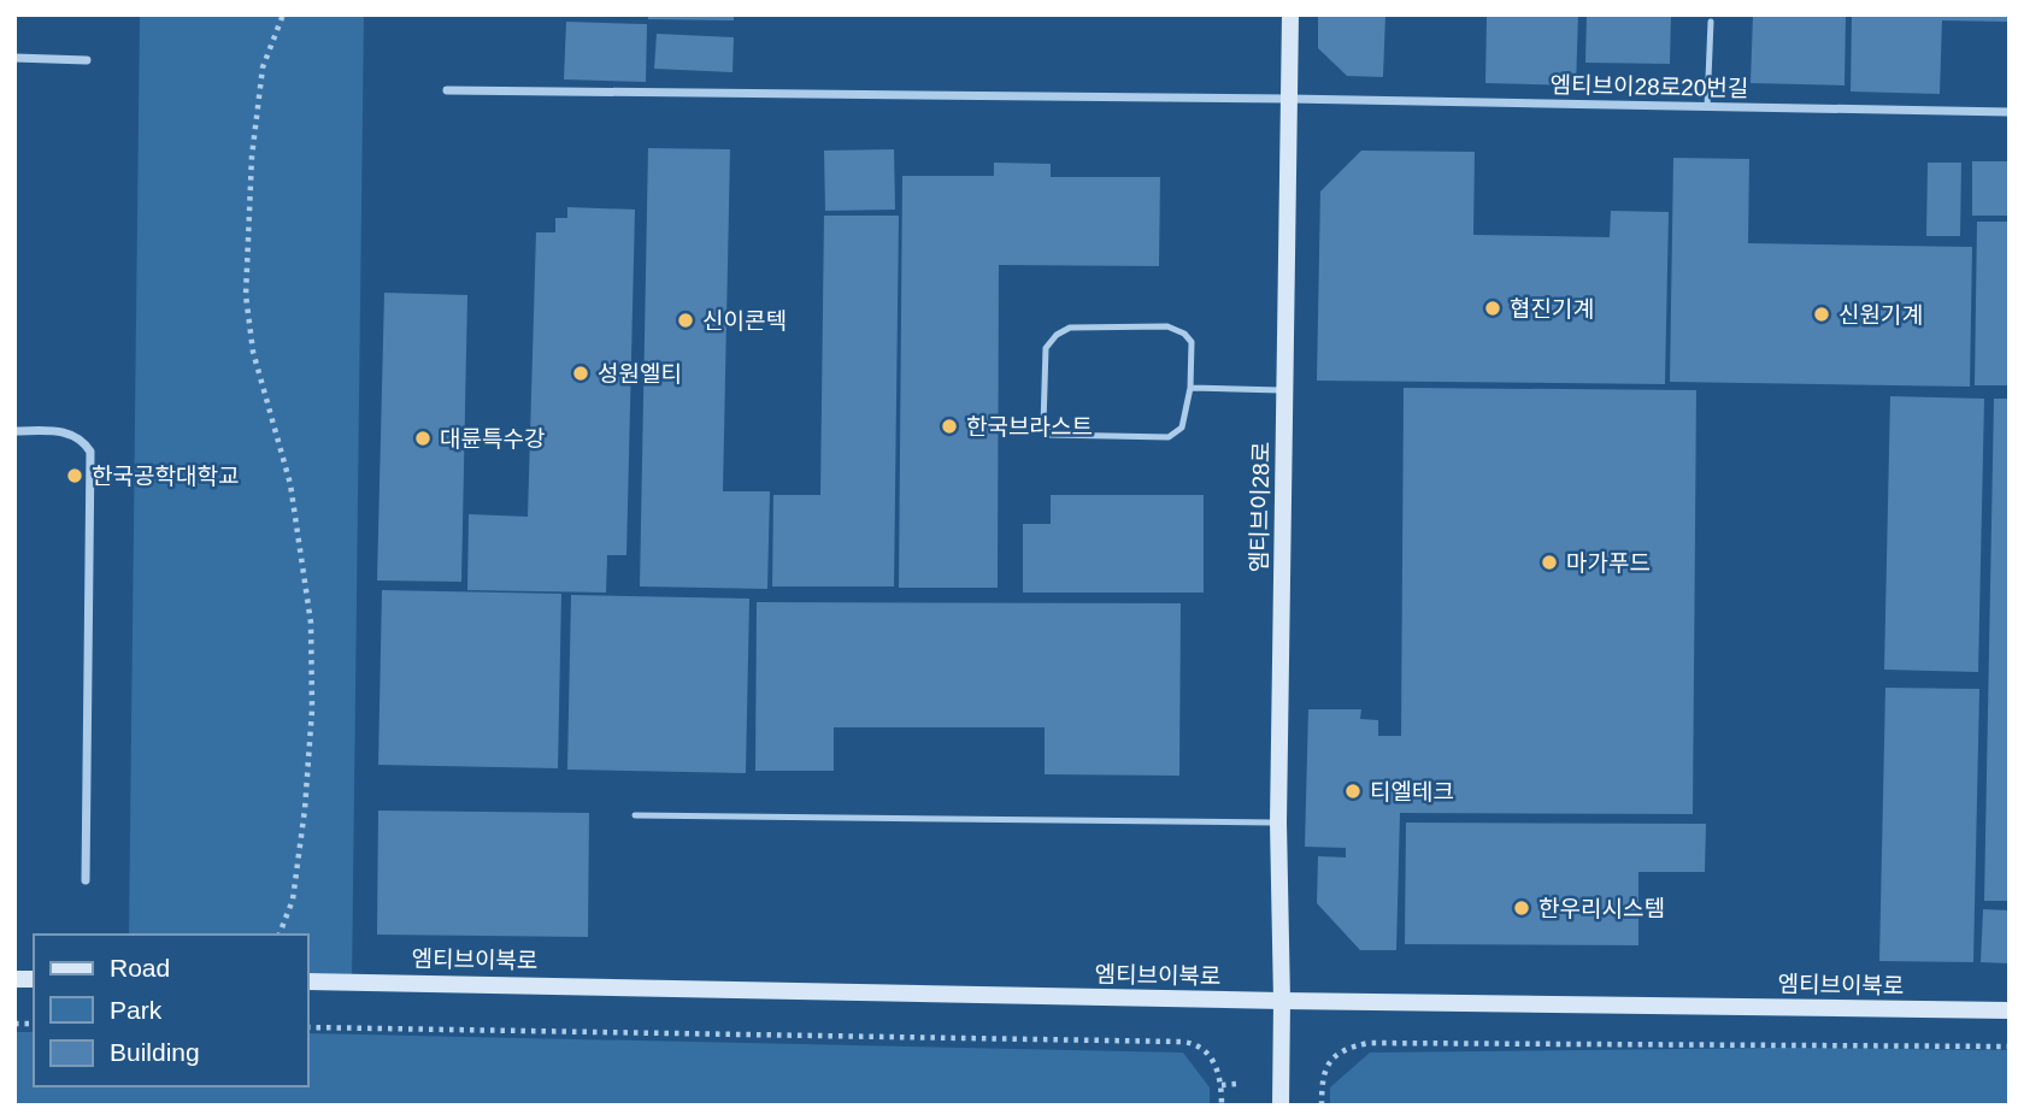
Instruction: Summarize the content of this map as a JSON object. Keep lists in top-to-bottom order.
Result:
{
  "streets": {
    "street": ["엠티브이28로20번길", "엠티브이28로", "엠티브이북로"]
  },
  "crossings": [
    ["엠티브이28로20번길", "엠티브이28로"],
    ["엠티브이28로", "엠티브이북로"]
  ],
  "places": [
    "협진기계",
    "신원기계",
    "신이콘텍",
    "성원엘티",
    "한국브라스트",
    "대륜특수강",
    "한국공학대학교",
    "마가푸드",
    "티엘테크",
    "한우리시스템"
  ],
  "legend": ["Road", "Park", "Building"]
}
